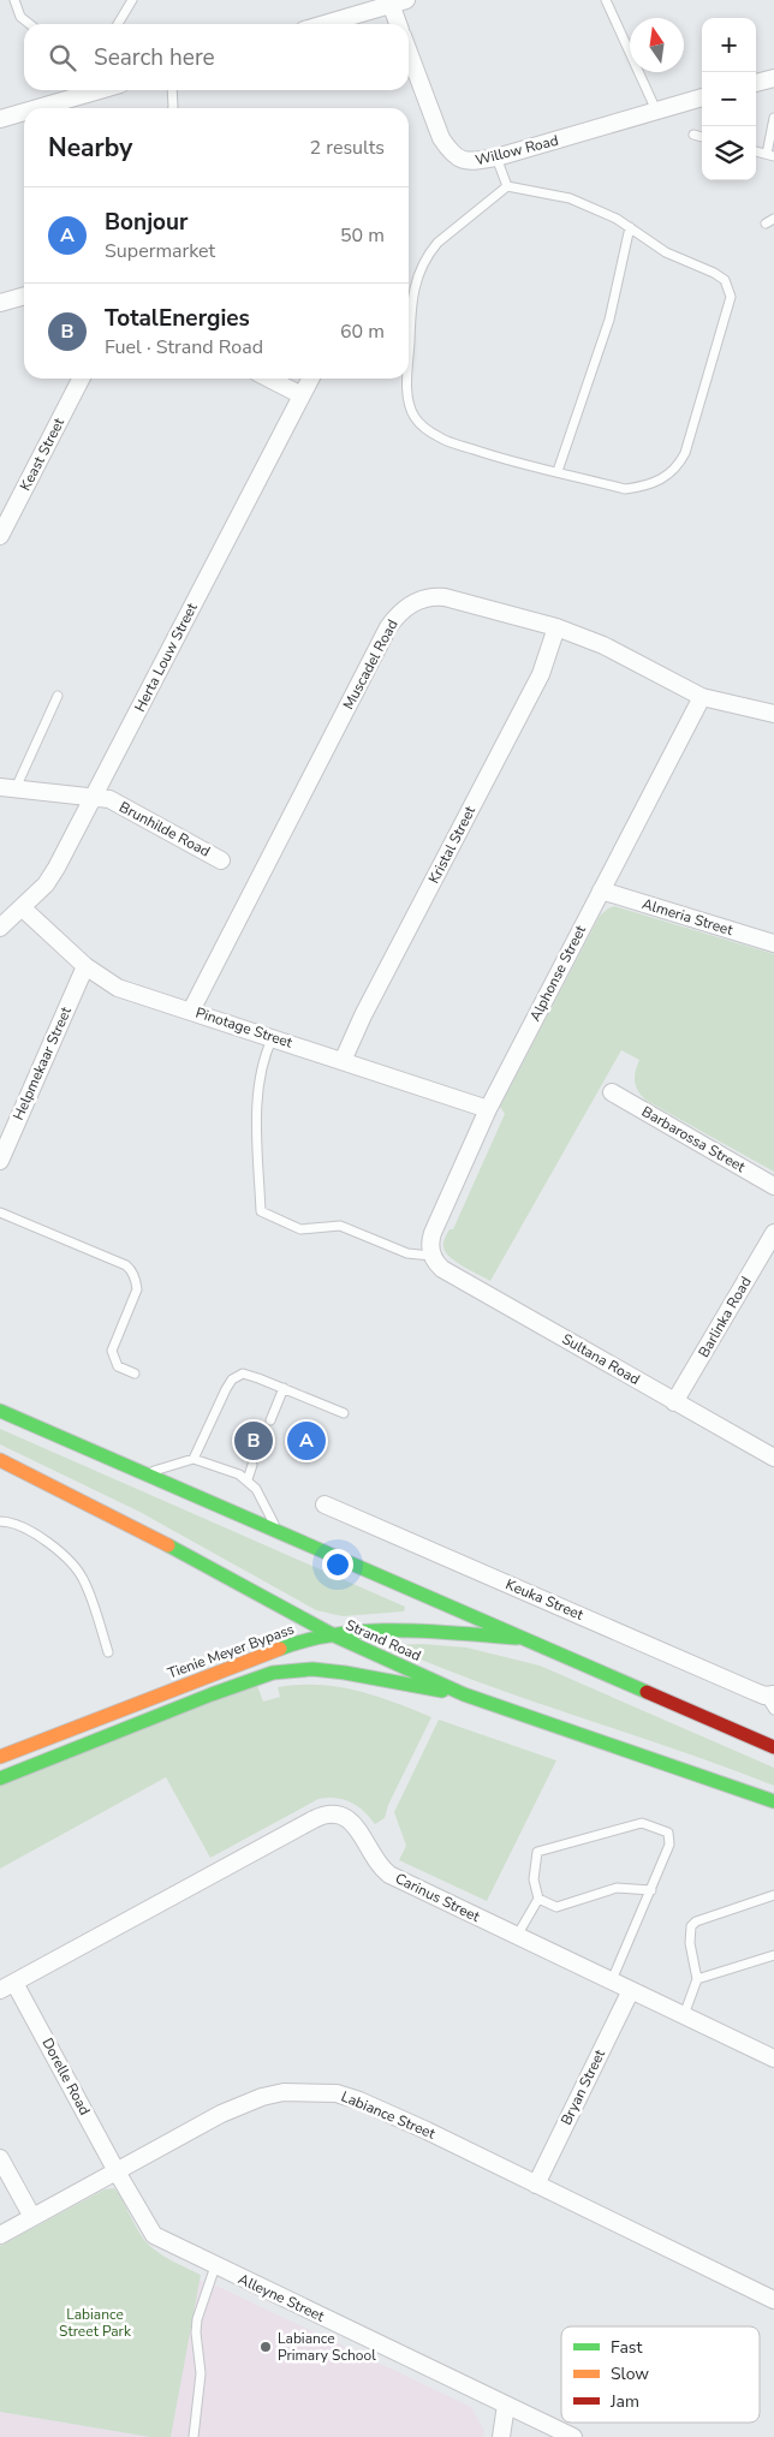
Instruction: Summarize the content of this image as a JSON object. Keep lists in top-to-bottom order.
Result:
{
  "streets": {
    "main road": ["Strand Road", "Tienie Meyer Bypass"],
    "street": [
      "Willow Road",
      "Keast Street",
      "Herta Louw Street",
      "Muscadel Road",
      "Brunhilde Road",
      "Kristal Street",
      "Almeria Street",
      "Alphonse Street",
      "Pinotage Street",
      "Helpmekaar Street",
      "Barbarossa Street",
      "Barlinka Road",
      "Sultana Road",
      "Keuka Street",
      "Carinus Street",
      "Dorelle Road",
      "Bryan Street",
      "Labiance Street",
      "Alleyne Street"
    ]
  },
  "crossings": [
    ["Herta Louw Street", "Brunhilde Road"],
    ["Herta Louw Street", "Pinotage Street"],
    ["Muscadel Road", "Kristal Street"],
    ["Muscadel Road", "Alphonse Street"],
    ["Muscadel Road", "Pinotage Street"],
    ["Kristal Street", "Pinotage Street"],
    ["Almeria Street", "Alphonse Street"],
    ["Alphonse Street", "Pinotage Street"],
    ["Alphonse Street", "Sultana Road"],
    ["Pinotage Street", "Helpmekaar Street"],
    ["Barlinka Road", "Sultana Road"],
    ["Strand Road", "Tienie Meyer Bypass"],
    ["Carinus Street", "Dorelle Road"],
    ["Carinus Street", "Bryan Street"],
    ["Dorelle Road", "Labiance Street"],
    ["Dorelle Road", "Alleyne Street"],
    ["Bryan Street", "Labiance Street"],
    ["Labiance Street", "Alleyne Street"]
  ],
  "parks": ["Labiance Street Park"],
  "places": ["Labiance Primary School"],
  "legend": ["Fast", "Slow", "Jam"],
  "north": "top",
  "page": {
    "map_buttons": ["+", "−"],
    "search": "Search here",
    "heading": ["Nearby", "2 results"],
    "list": [
      {
        "mark": "A",
        "name": "Bonjour",
        "note": "Supermarket",
        "value": "50 m"
      },
      {
        "mark": "B",
        "name": "TotalEnergies",
        "note": "Fuel · Strand Road",
        "value": "60 m"
      }
    ],
    "pins": ["A", "B"]
  }
}
